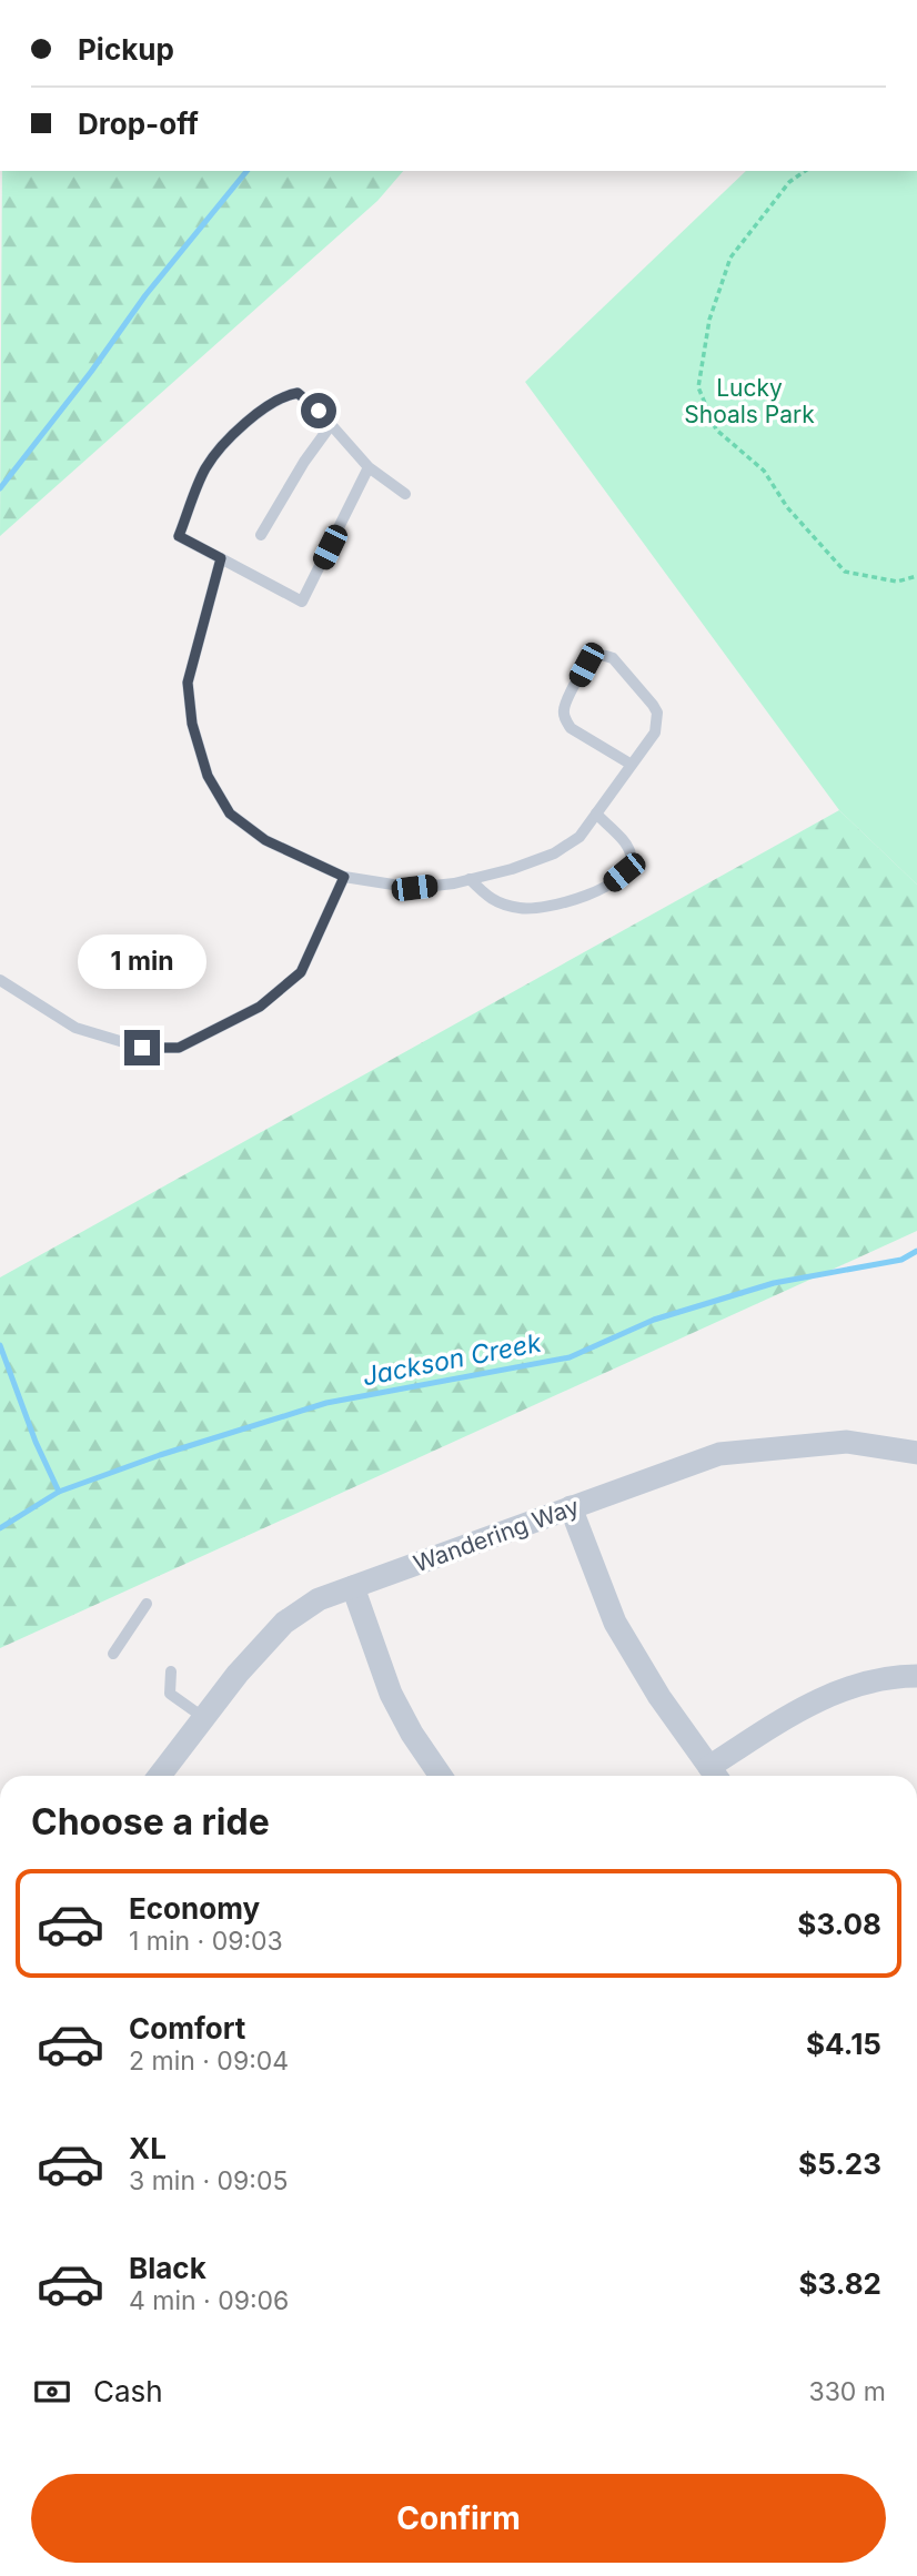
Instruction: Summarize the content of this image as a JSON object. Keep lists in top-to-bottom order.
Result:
{
  "streets": {
    "street": ["Wandering Way"]
  },
  "water": ["Jackson Creek"],
  "parks": ["Lucky Shoals Park"],
  "page": {
    "banner": ["Pickup", "Drop-off"],
    "bubble": "1 min",
    "heading": "Choose a ride",
    "list": [
      {
        "name": "Economy",
        "note": "1 min · 09:03",
        "value": "$3.08"
      },
      {
        "name": "Comfort",
        "note": "2 min · 09:04",
        "value": "$4.15"
      },
      {
        "name": "XL",
        "note": "3 min · 09:05",
        "value": "$5.23"
      },
      {
        "name": "Black",
        "note": "4 min · 09:06",
        "value": "$3.82"
      }
    ],
    "pay": ["Cash", "330 m"],
    "buttons": "Confirm"
  }
}
